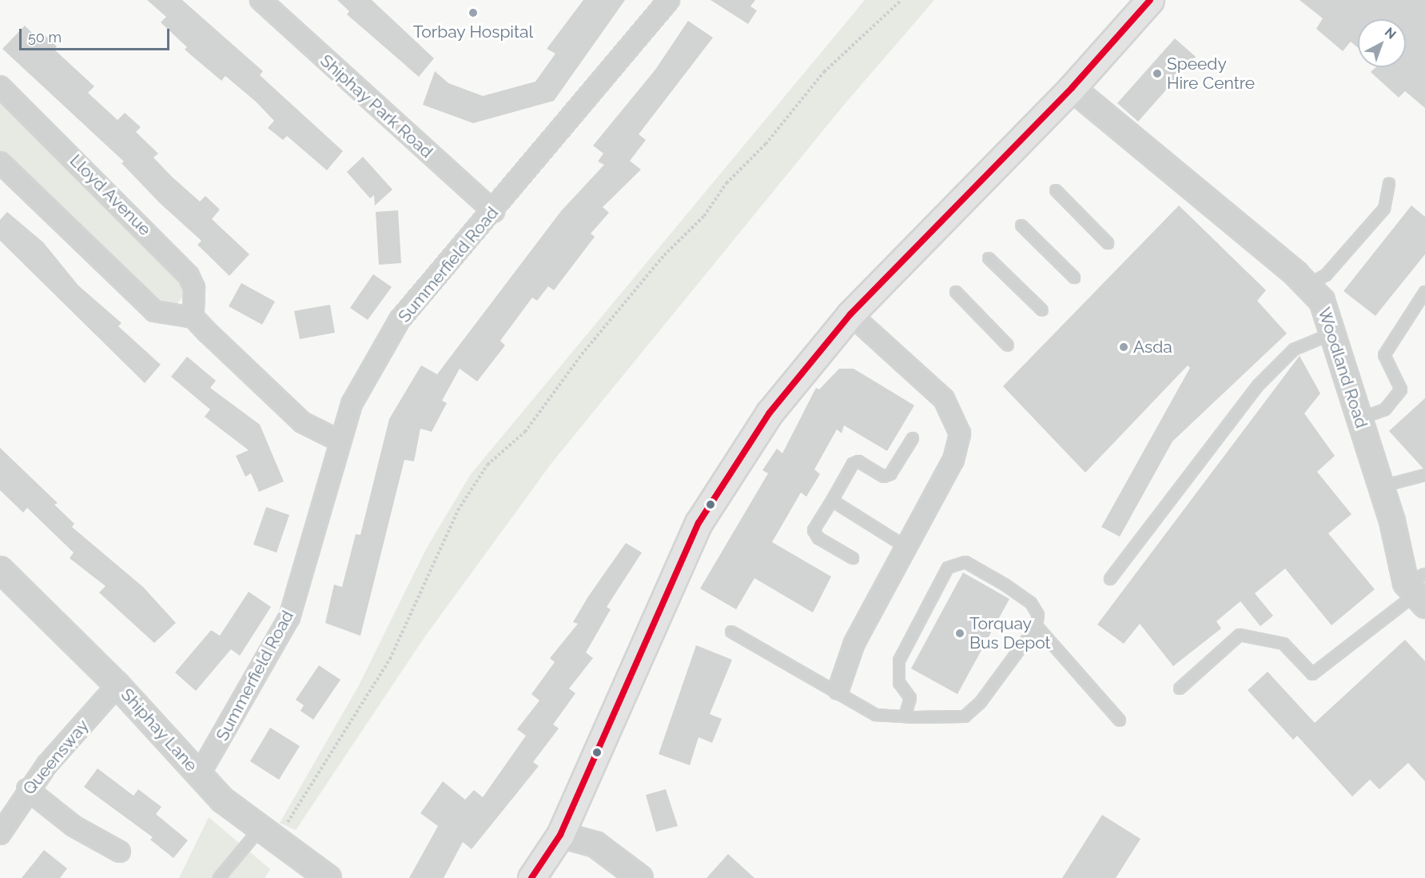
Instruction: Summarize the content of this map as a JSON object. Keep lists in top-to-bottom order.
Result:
{
  "streets": {
    "street": [
      "Shiphay Park Road",
      "Lloyd Avenue",
      "Summerfield Road",
      "Woodland Road",
      "Shiphay Lane",
      "Queensway"
    ]
  },
  "crossings": [
    ["Shiphay Park Road", "Summerfield Road"],
    ["Summerfield Road", "Shiphay Lane"],
    ["Shiphay Lane", "Queensway"]
  ],
  "places": [
    "Torbay Hospital",
    "Speedy Hire Centre",
    "Asda",
    "Torquay Bus Depot"
  ],
  "scale_bar": "50 m",
  "north": "top right"
}
